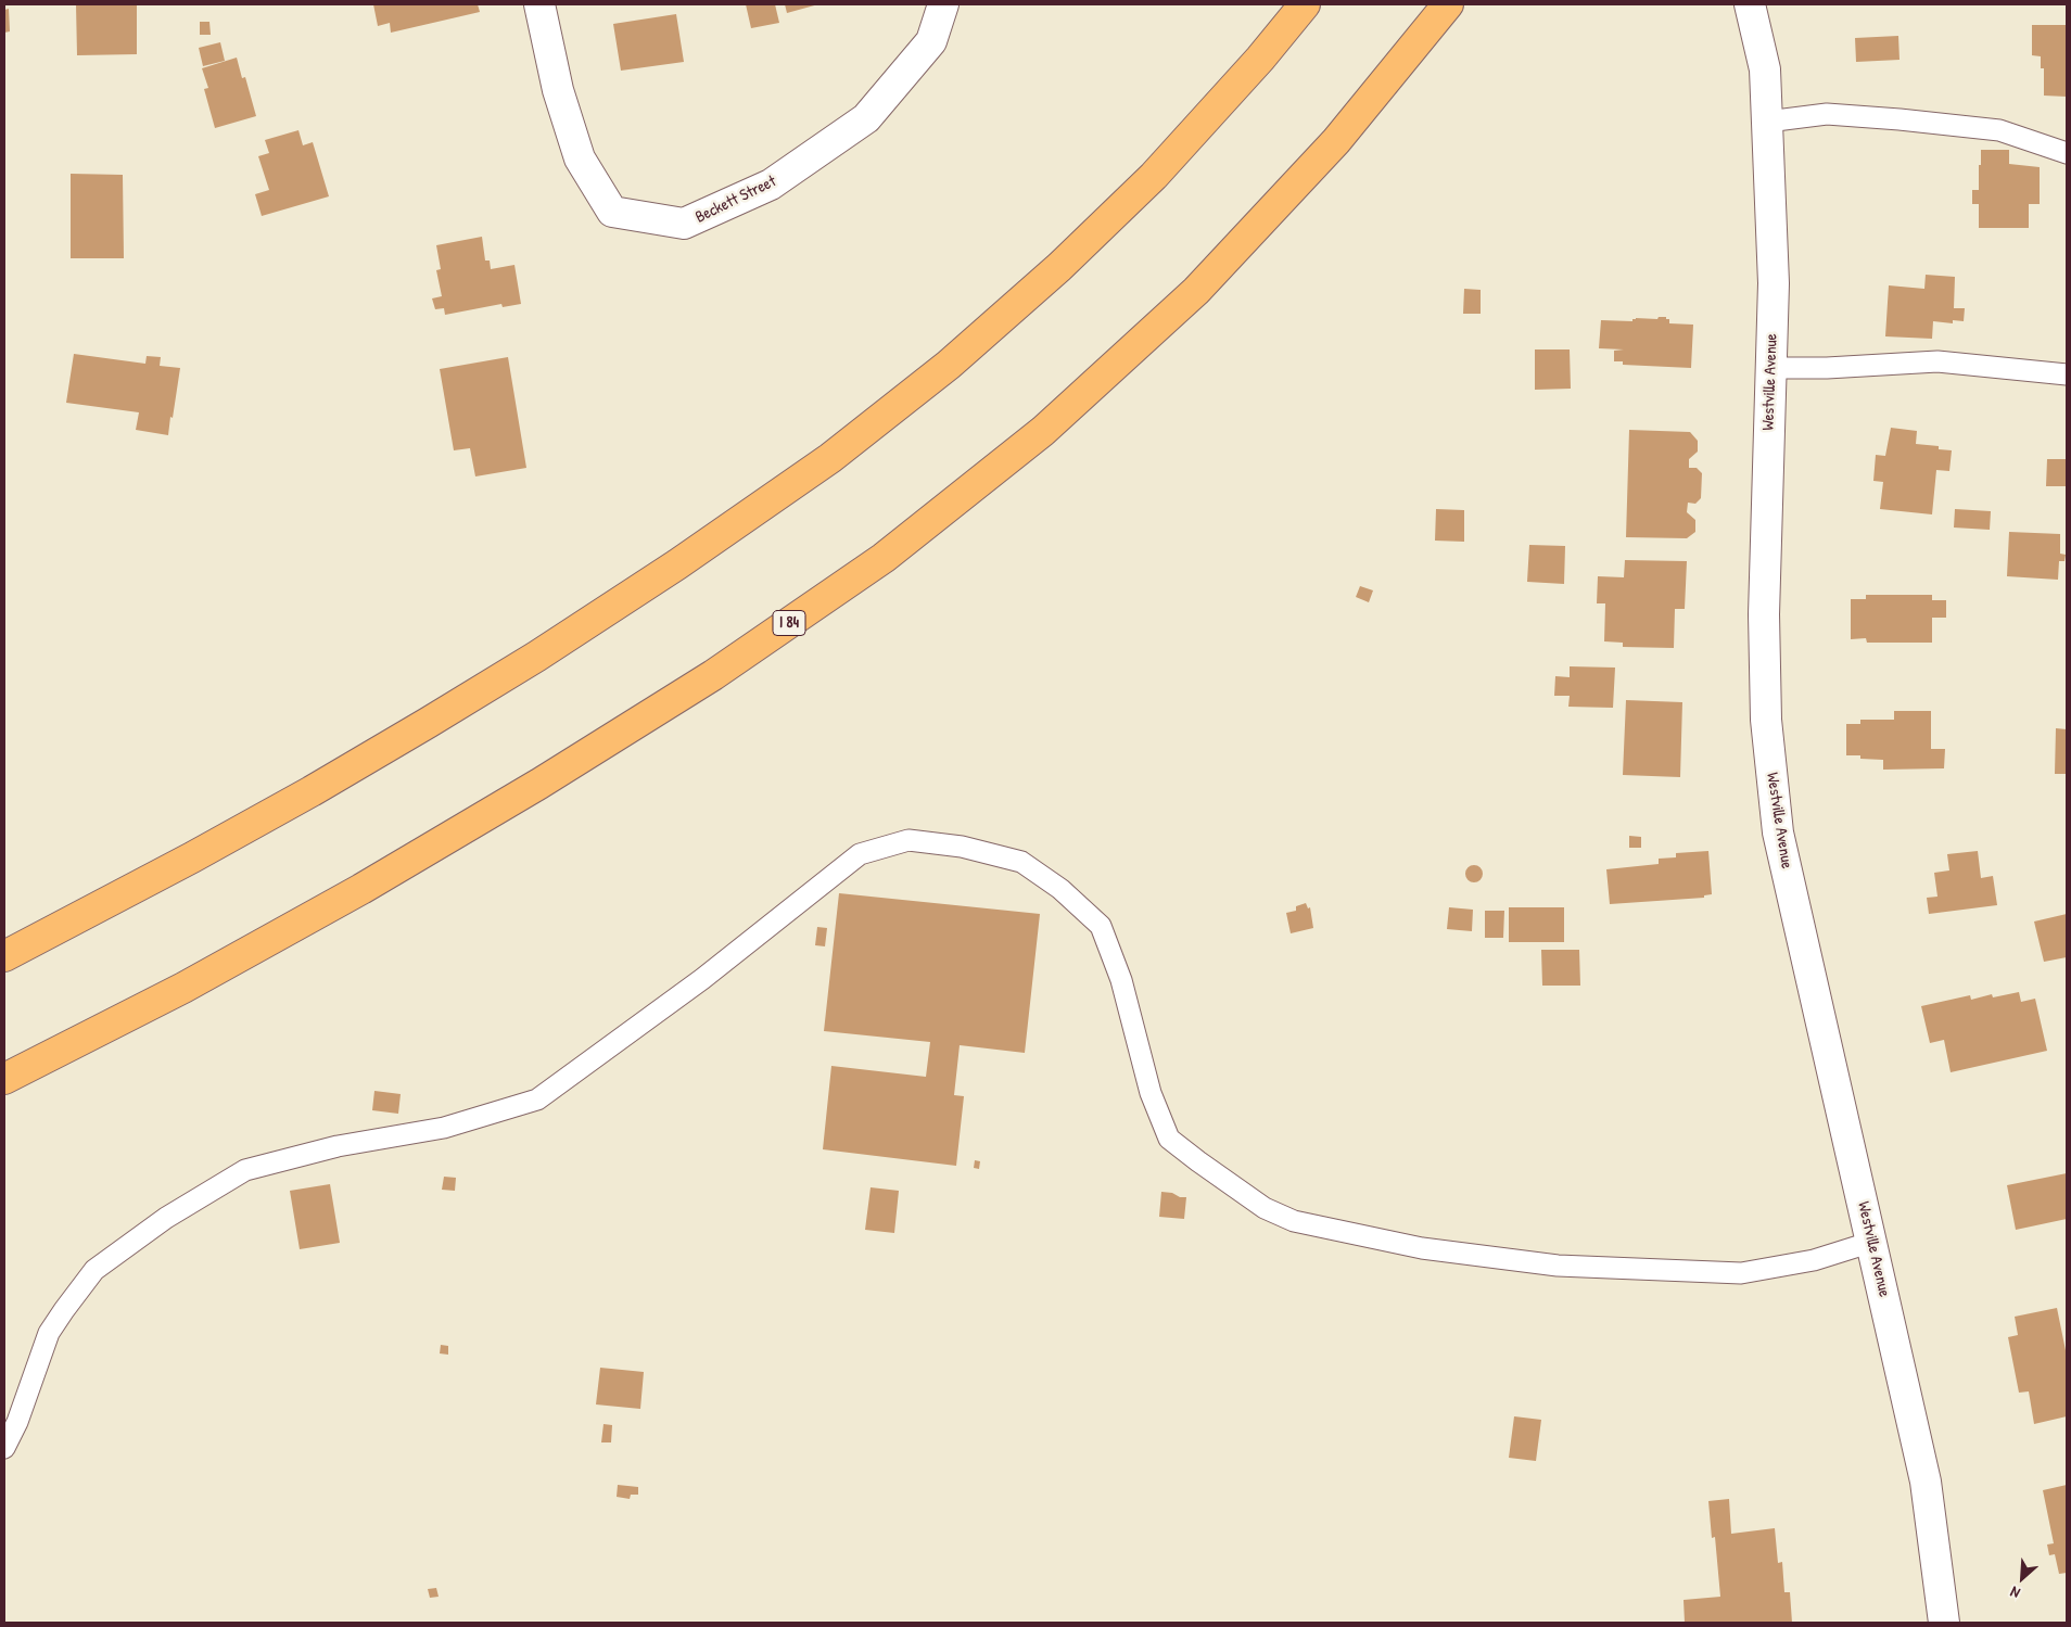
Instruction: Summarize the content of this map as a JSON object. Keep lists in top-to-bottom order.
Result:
{
  "streets": {
    "highway": ["I 84"],
    "street": ["Beckett Street", "Westville Avenue"]
  },
  "north": "bottom left"
}
